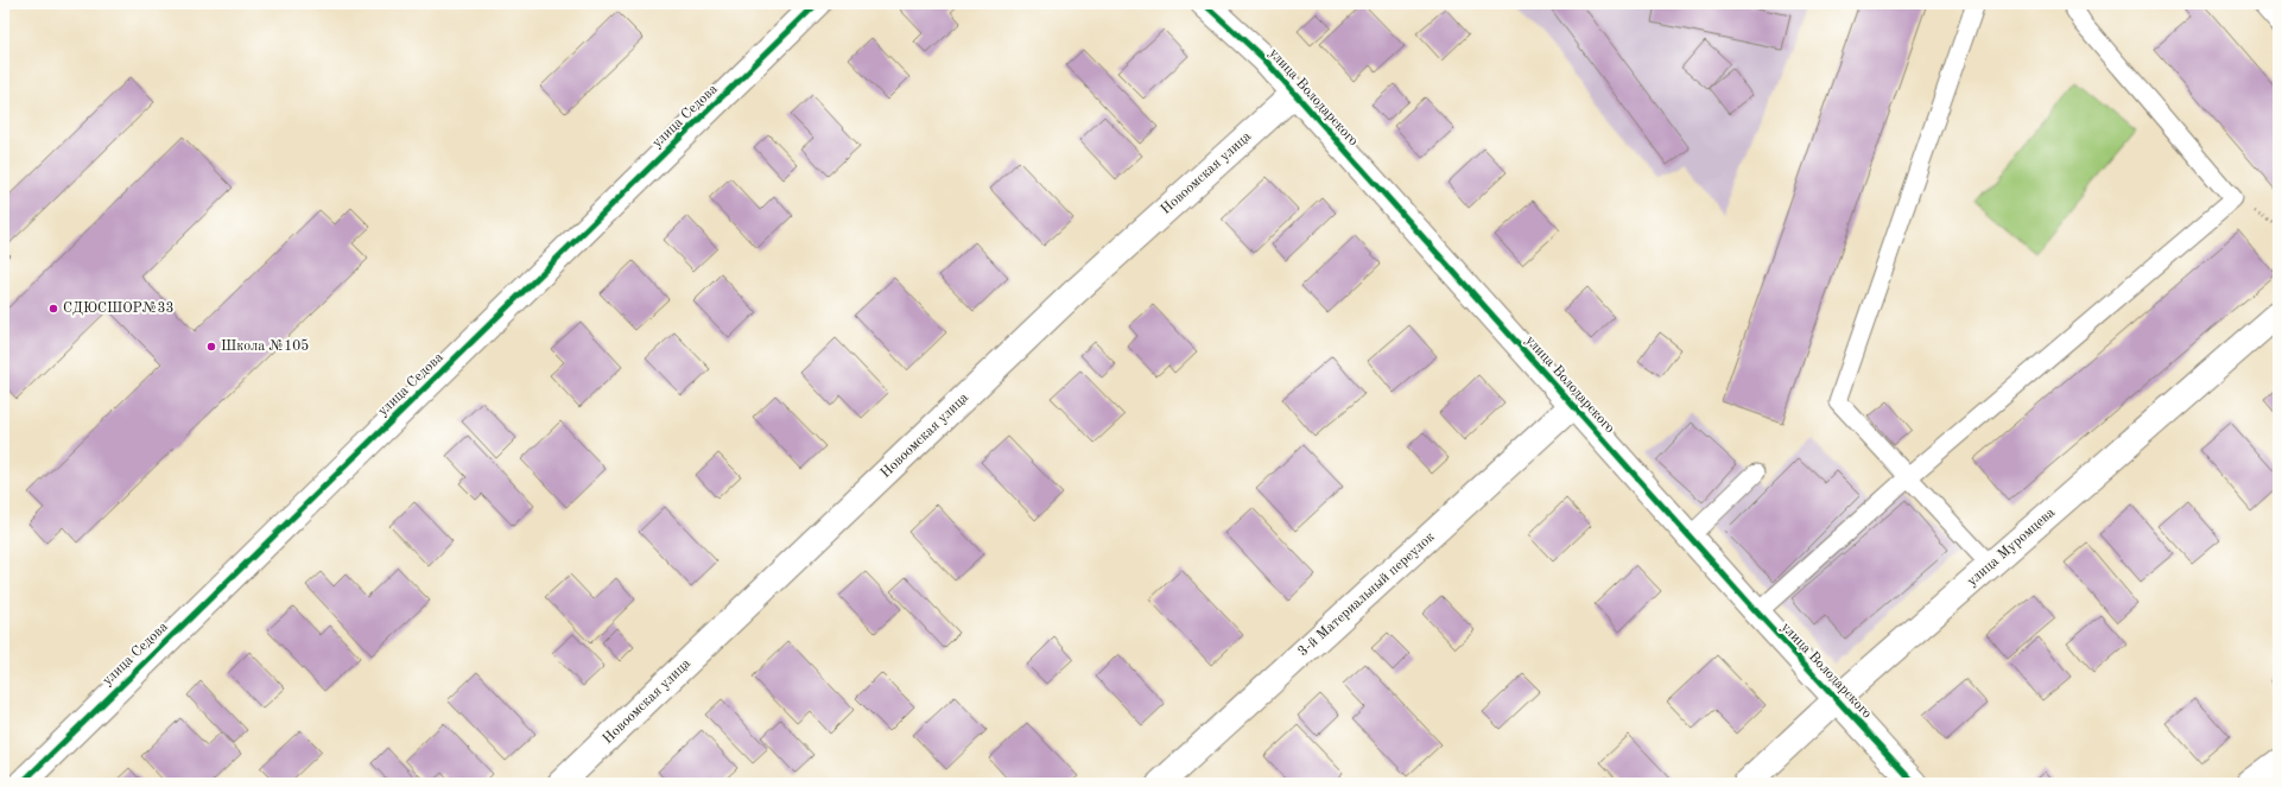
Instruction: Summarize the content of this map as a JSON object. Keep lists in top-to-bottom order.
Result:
{
  "streets": {
    "street": [
      "улица Володарского",
      "улица Седова",
      "Новоомская улица",
      "улица Муромцева",
      "3-й Материальный переулок"
    ]
  },
  "crossings": [
    ["улица Володарского", "Новоомская улица"],
    ["улица Володарского", "улица Муромцева"],
    ["улица Володарского", "3-й Материальный переулок"]
  ],
  "places": ["СДЮСШОР№33", "Школа №105"]
}
